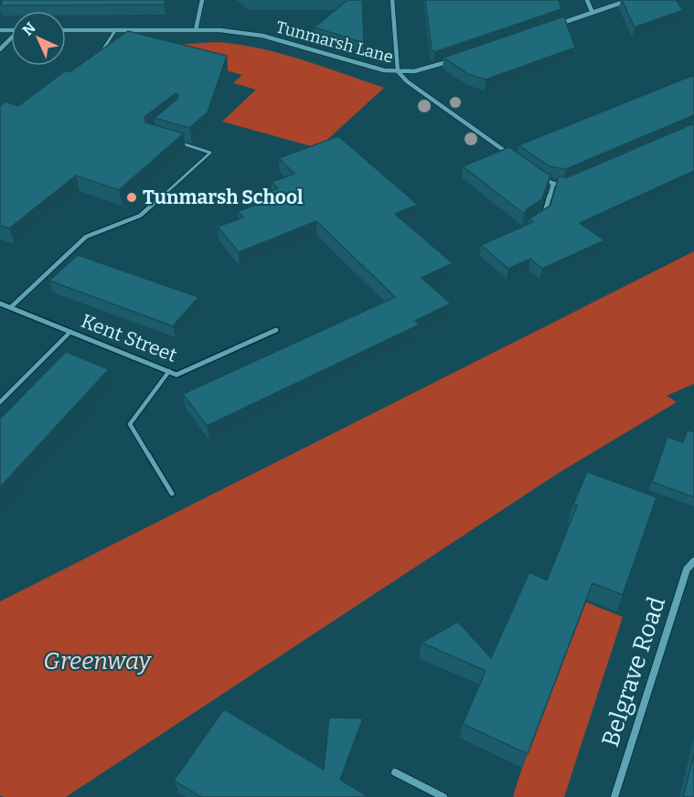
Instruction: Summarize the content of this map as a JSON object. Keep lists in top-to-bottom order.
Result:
{
  "streets": {
    "street": ["Tunmarsh Lane", "Kent Street", "Belgrave Road"]
  },
  "parks": ["Greenway"],
  "places": ["Tunmarsh School"],
  "north": "top left"
}
